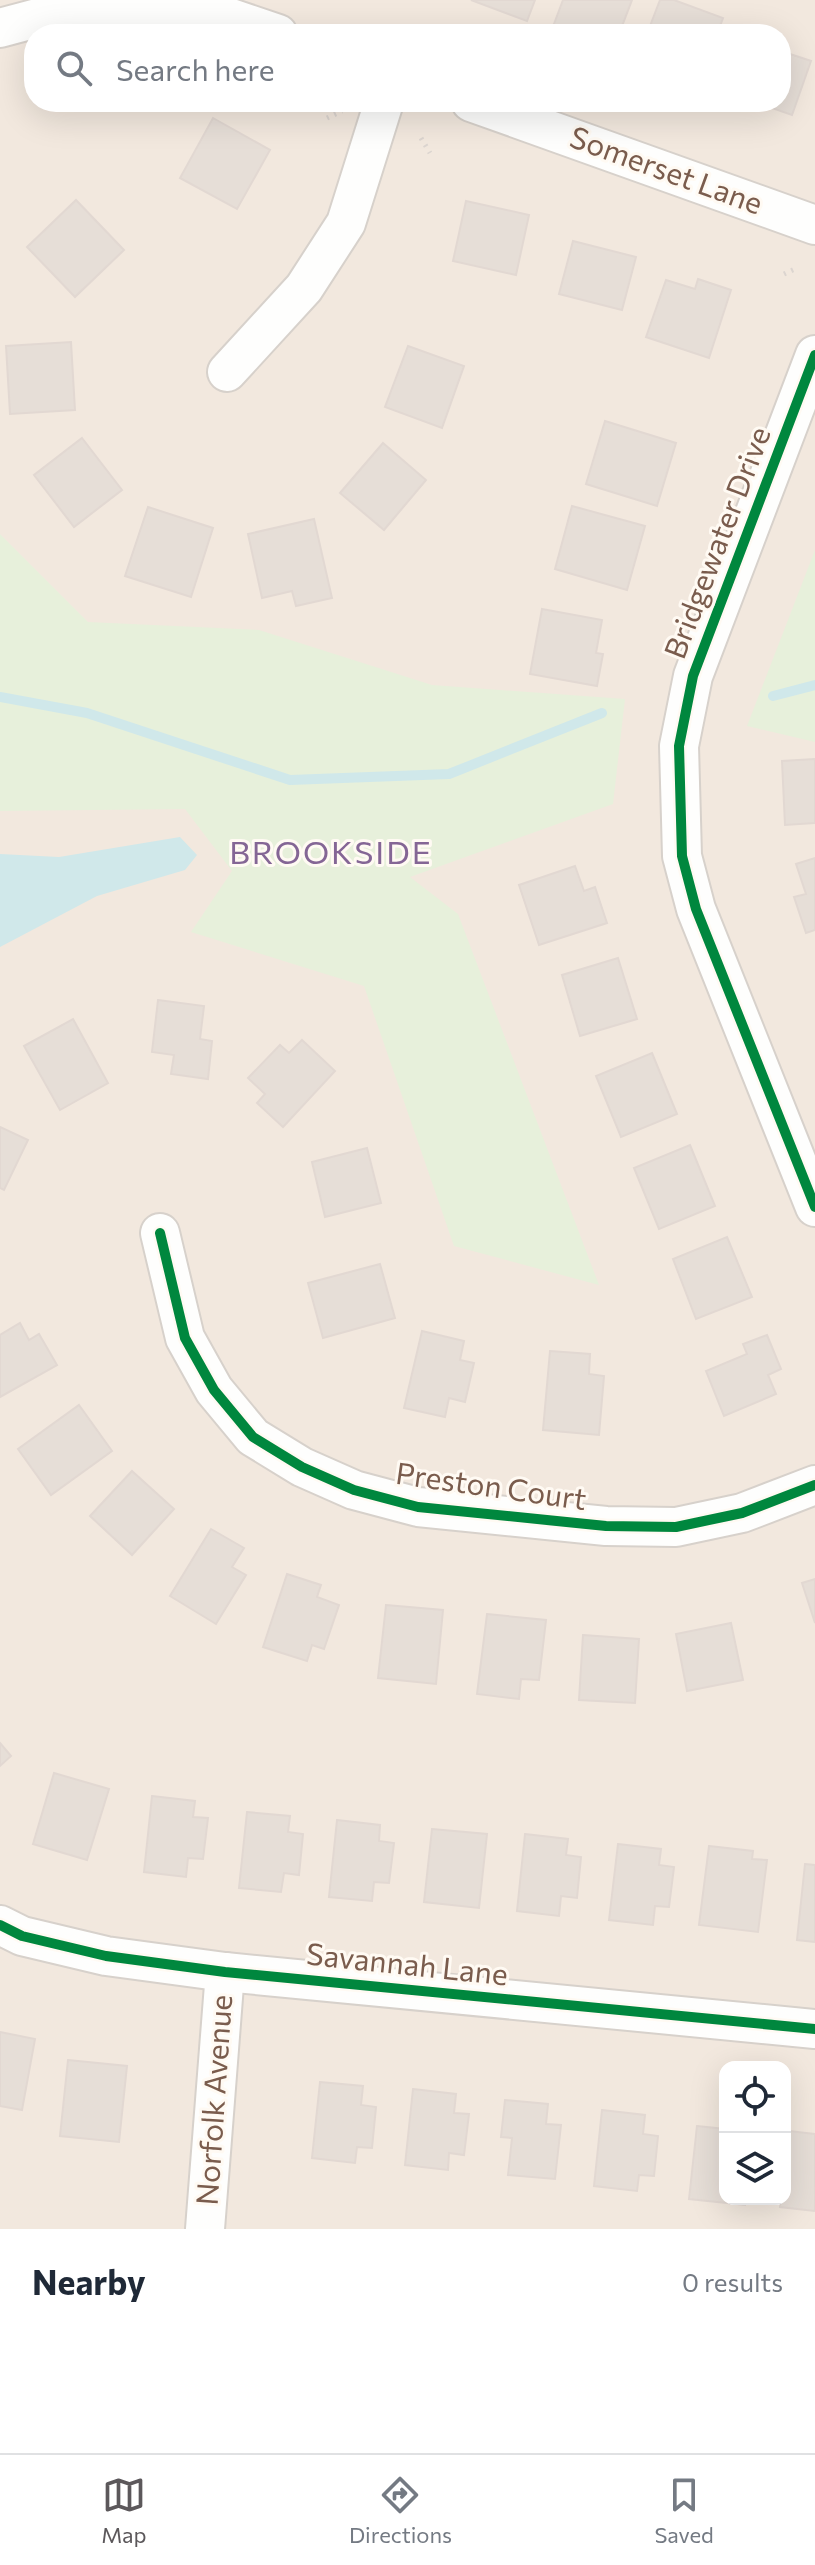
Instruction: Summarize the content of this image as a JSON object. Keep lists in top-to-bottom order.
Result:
{
  "streets": {
    "street": [
      "Somerset Lane",
      "Bridgewater Drive",
      "Preston Court",
      "Savannah Lane",
      "Norfolk Avenue"
    ]
  },
  "crossings": [
    ["Savannah Lane", "Norfolk Avenue"]
  ],
  "districts": ["BROOKSIDE"],
  "page": {
    "search": "Search here",
    "heading": ["Nearby", "0 results"],
    "nav": ["Map", "Directions", "Saved"]
  }
}
